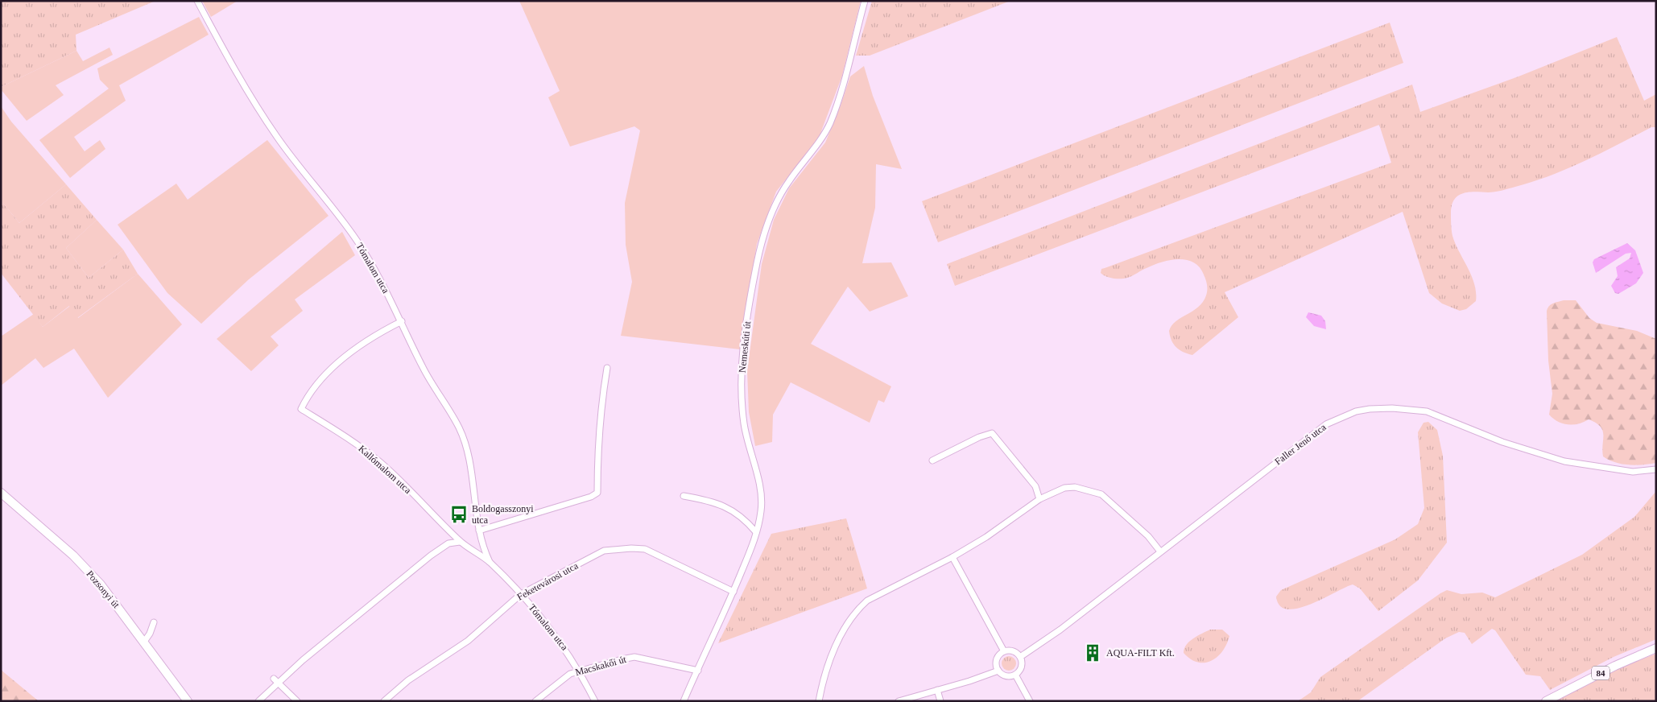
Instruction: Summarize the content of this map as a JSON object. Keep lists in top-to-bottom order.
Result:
{
  "streets": {
    "main road": ["Pozsonyi út", "84"],
    "street": [
      "Tómalom utca",
      "Nemeskúti út",
      "Faller Jenő utca",
      "Kallómalom utca",
      "Feketevárosi utca",
      "Macskakői út"
    ]
  },
  "crossings": [
    ["Tómalom utca", "Kallómalom utca"],
    ["Tómalom utca", "Feketevárosi utca"],
    ["Tómalom utca", "Macskakői út"],
    ["Nemeskúti út", "Feketevárosi utca"],
    ["Nemeskúti út", "Macskakői út"]
  ],
  "places": {
    "bus stop": ["Boldogasszonyi utca"],
    "building": ["AQUA-FILT Kft."]
  }
}
